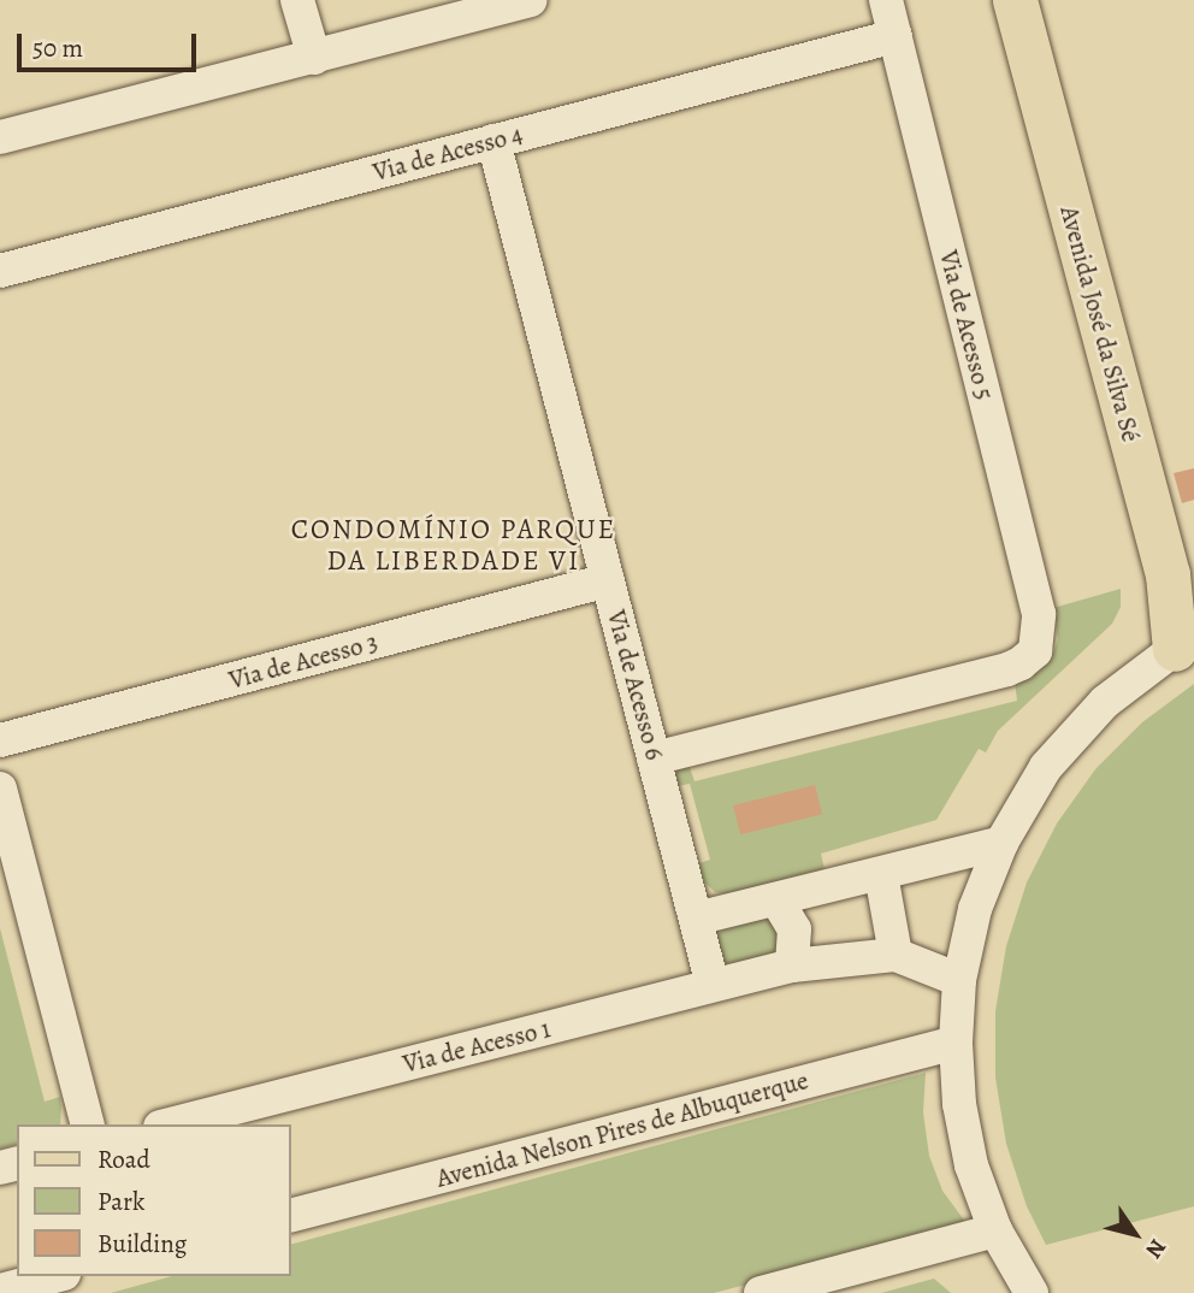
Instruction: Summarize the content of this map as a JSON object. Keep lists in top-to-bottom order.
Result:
{
  "streets": {
    "main road": ["Avenida José da Silva Sé"],
    "street": [
      "Via de Acesso 4",
      "Via de Acesso 5",
      "Via de Acesso 3",
      "Via de Acesso 6",
      "Via de Acesso 1",
      "Avenida Nelson Pires de Albuquerque"
    ]
  },
  "crossings": [
    ["Via de Acesso 4", "Via de Acesso 5"],
    ["Via de Acesso 4", "Via de Acesso 6"],
    ["Avenida José da Silva Sé", "Avenida Nelson Pires de Albuquerque"],
    ["Via de Acesso 5", "Via de Acesso 6"],
    ["Via de Acesso 3", "Via de Acesso 6"],
    ["Via de Acesso 6", "Via de Acesso 1"]
  ],
  "districts": ["CONDOMÍNIO PARQUE DA LIBERDADE VI"],
  "legend": ["Road", "Park", "Building"],
  "scale_bar": "50 m",
  "north": "bottom right"
}
